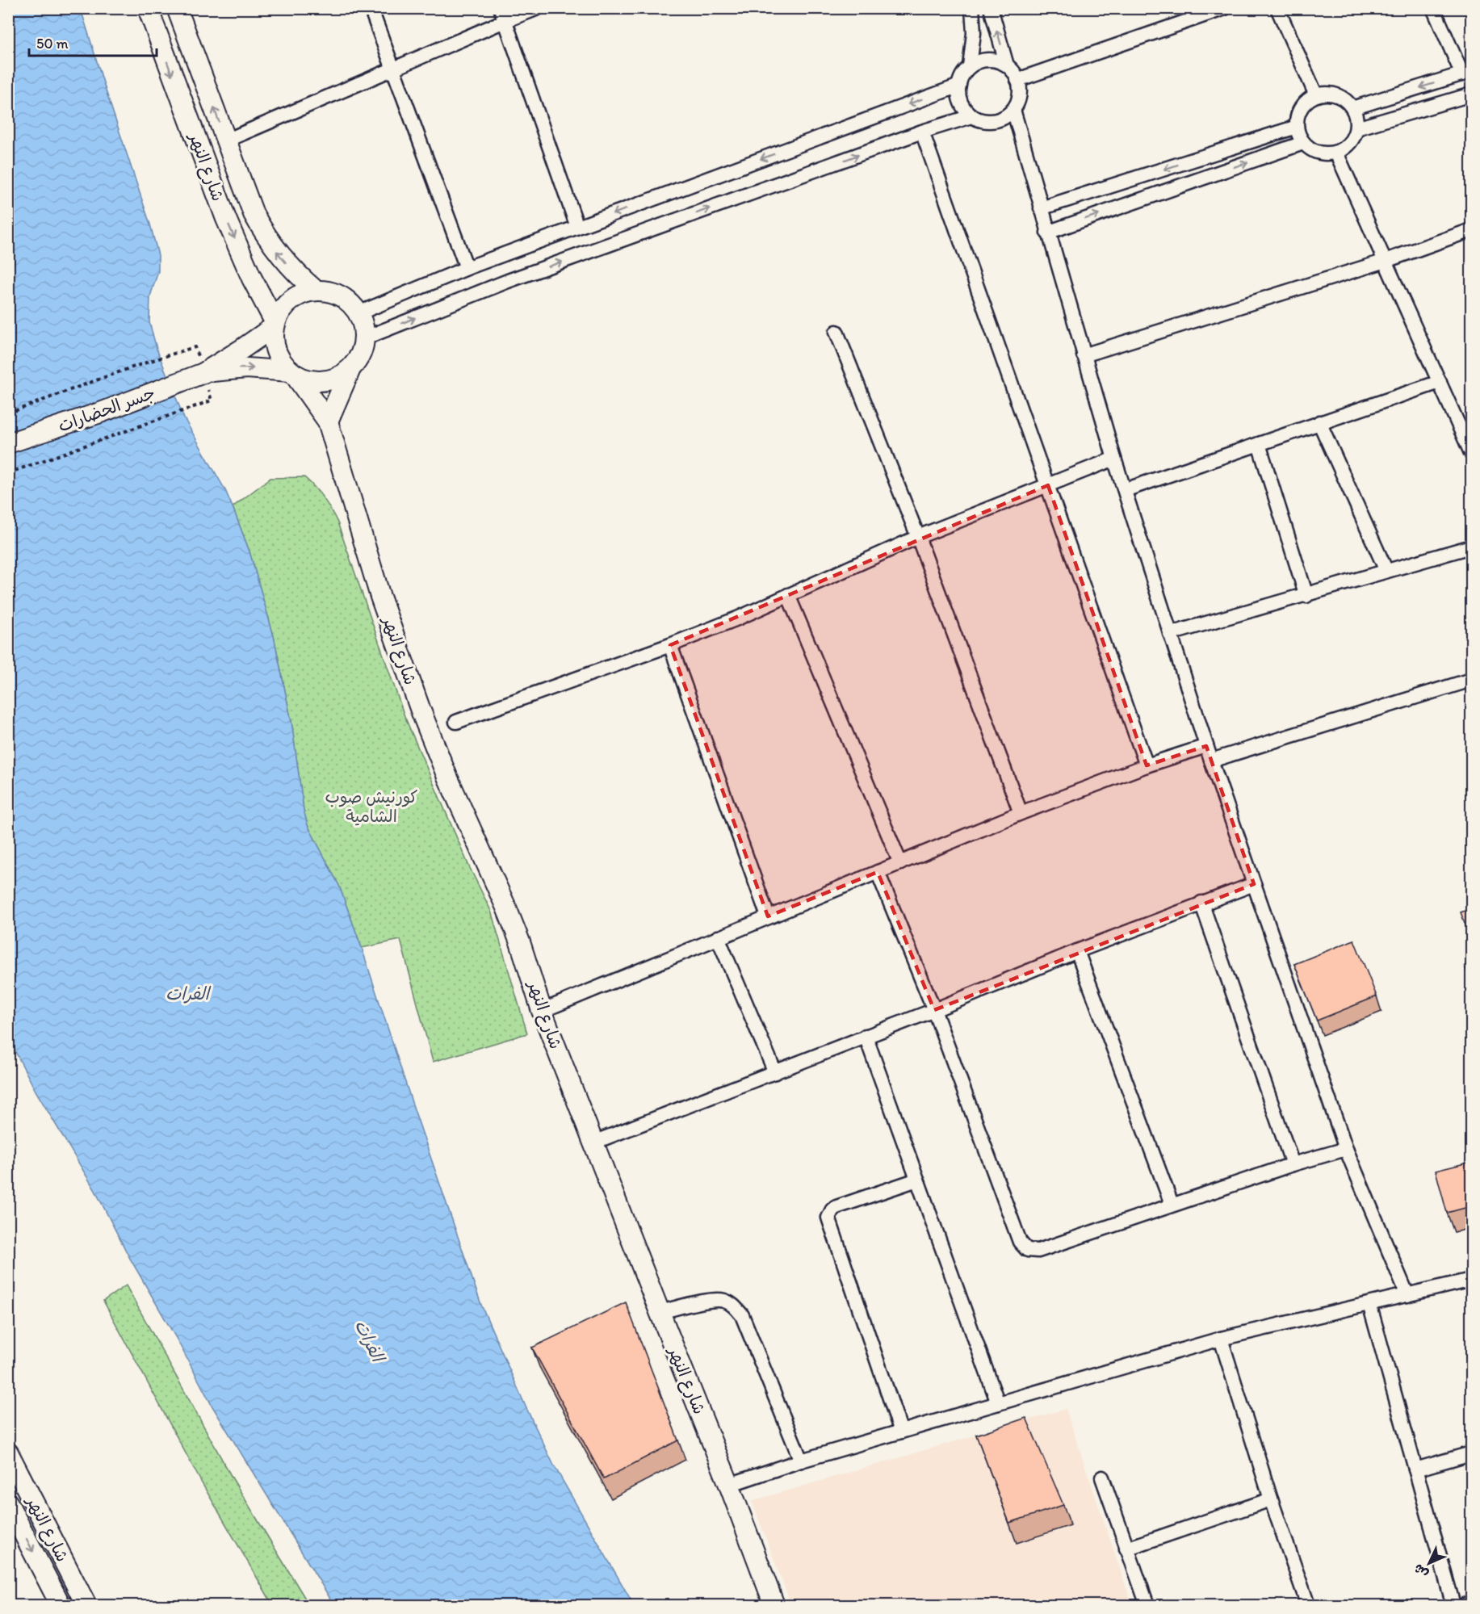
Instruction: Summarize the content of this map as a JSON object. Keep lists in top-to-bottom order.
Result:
{
  "streets": {
    "main road": ["شارع النهر", "جسر الحضارات"]
  },
  "water": ["الفرات"],
  "parks": ["كورنيش صوب الشامية"],
  "scale_bar": "50 m",
  "north": "bottom left"
}
